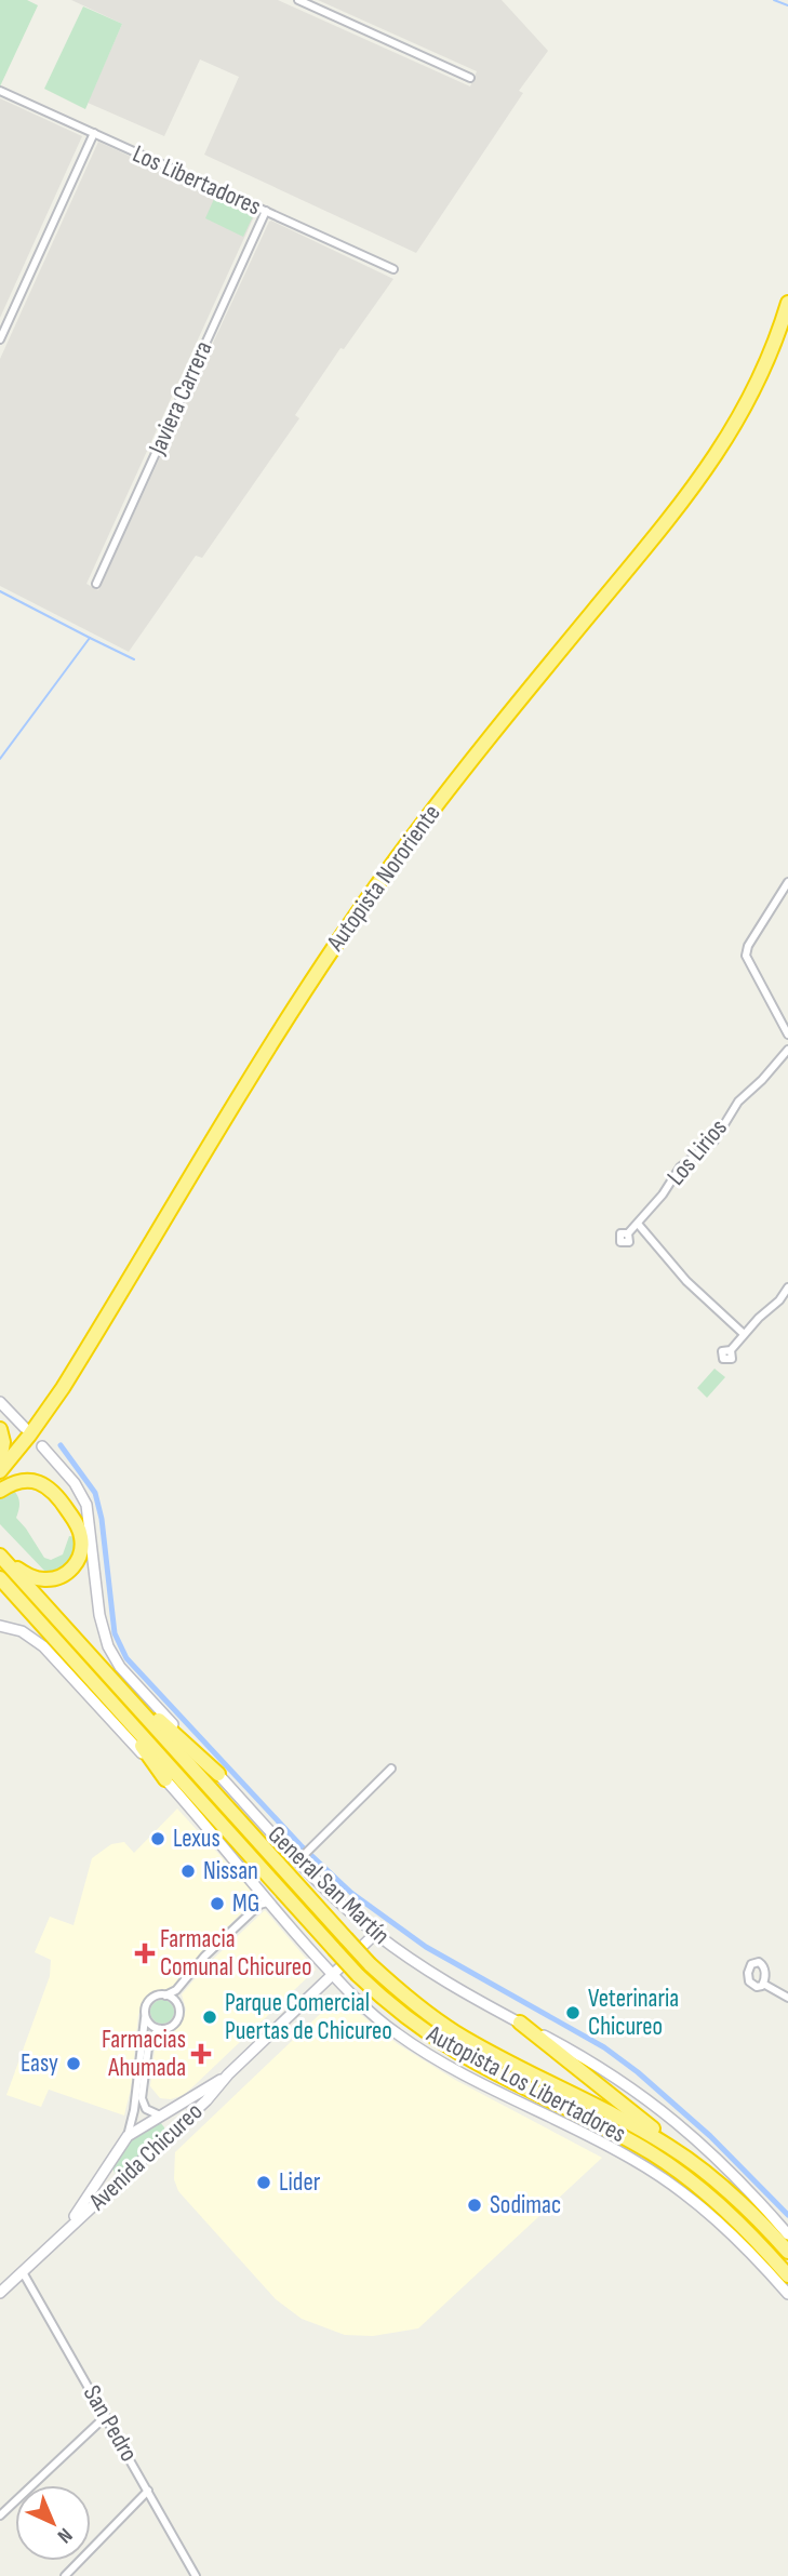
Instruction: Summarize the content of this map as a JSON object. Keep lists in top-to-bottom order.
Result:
{
  "streets": {
    "highway": ["Autopista Nororiente", "Autopista Los Libertadores"],
    "main road": ["General San Martín", "Avenida Chicureo"],
    "street": [
      "Los Libertadores",
      "Javiera Carrera",
      "Los Lirios",
      "San Pedro"
    ]
  },
  "crossings": [
    ["Los Libertadores", "Javiera Carrera"],
    ["General San Martín", "Avenida Chicureo"],
    ["Avenida Chicureo", "San Pedro"]
  ],
  "places": {
    "other": [
      "Lexus",
      "Nissan",
      "MG",
      "Veterinaria Chicureo",
      "Parque Comercial Puertas de Chicureo",
      "Easy",
      "Lider",
      "Sodimac"
    ],
    "health": ["Farmacia Comunal Chicureo", "Farmacias Ahumada"]
  },
  "north": "bottom right"
}
